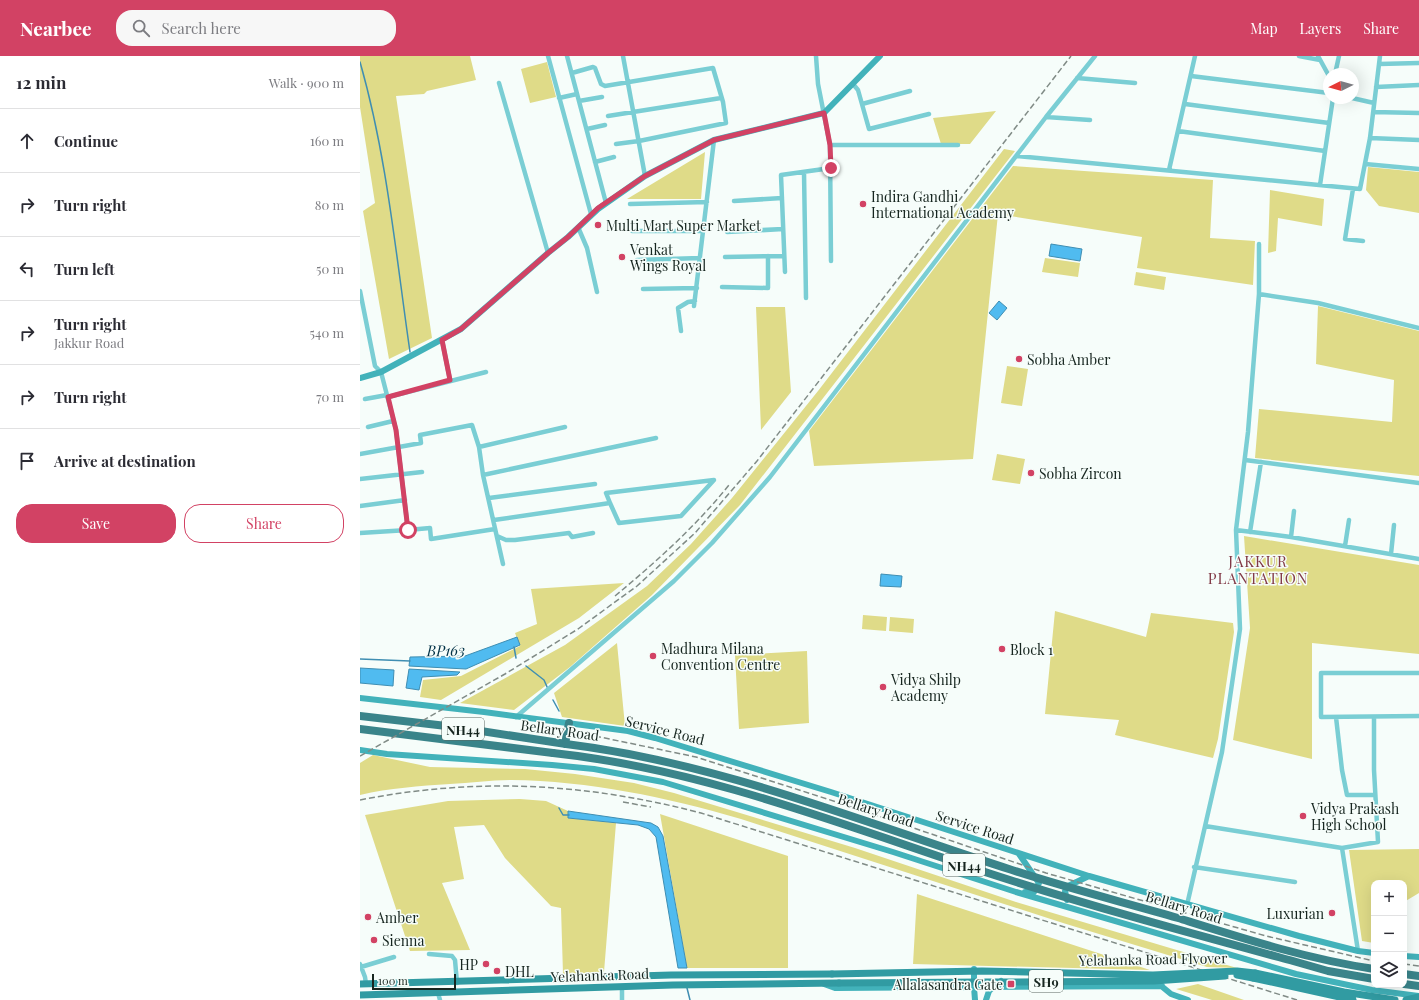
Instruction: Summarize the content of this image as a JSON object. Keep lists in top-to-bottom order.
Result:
{
  "streets": {
    "highway": ["NH44", "Bellary Road"],
    "main road": [
      "Service Road",
      "Yelahanka Road Flyover",
      "Yelahanka Road",
      "SH9"
    ]
  },
  "crossings": [
    ["Yelahanka Road Flyover", "SH9"],
    ["Yelahanka Road", "SH9"]
  ],
  "districts": ["JAKKUR PLANTATION"],
  "water": ["BP163"],
  "places": {
    "other": [
      "Indira Gandhi International Academy",
      "Multi Mart Super Market",
      "Venkat Wings Royal",
      "Sobha Amber",
      "Sobha Zircon",
      "Block 1",
      "Madhura Milana Convention Centre",
      "Vidya Shilp Academy",
      "Vidya Prakash High School",
      "Luxurian",
      "Amber",
      "Sienna",
      "HP",
      "DHL"
    ],
    "transit": ["Allalasandra Gate"]
  },
  "scale_bar": "100 m",
  "north": "left",
  "page": {
    "header": "Nearbee",
    "search": "Search here",
    "nav": ["Map", "Layers", "Share"],
    "heading": ["12 min", "Walk · 900 m"],
    "list": [
      ["Continue", "160 m"],
      ["Turn right", "80 m"],
      ["Turn left", "50 m"],
      ["Turn right", "Jakkur Road", "540 m"],
      ["Turn right", "70 m"],
      "Arrive at destination"
    ],
    "buttons": ["Save", "Share"],
    "map_buttons": ["+", "−"],
    "scale": "100 m"
  }
}
